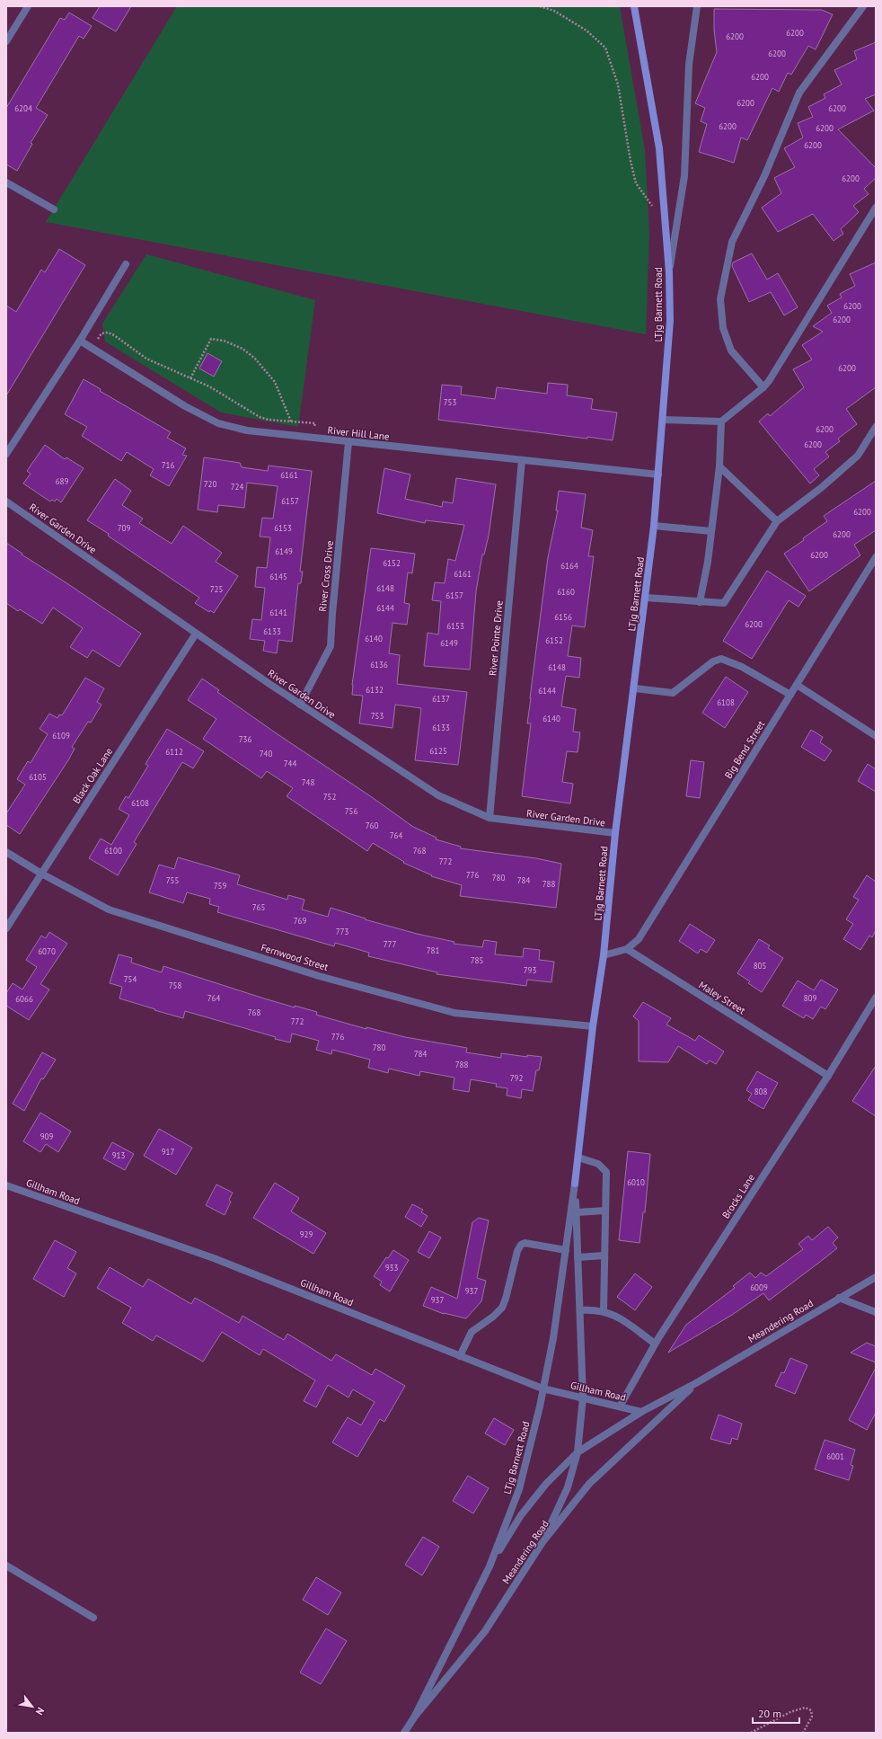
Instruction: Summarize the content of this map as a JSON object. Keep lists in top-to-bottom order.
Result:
{
  "streets": {
    "street": [
      "LTjg Barnett Road",
      "River Hill Lane",
      "River Garden Drive",
      "River Cross Drive",
      "River Pointe Drive",
      "Big Bend Street",
      "Black Oak Lane",
      "Fernwood Street",
      "Maley Street",
      "Gillham Road",
      "Brocks Lane",
      "Meandering Road"
    ]
  },
  "crossings": [
    ["LTjg Barnett Road", "River Hill Lane"],
    ["LTjg Barnett Road", "River Garden Drive"],
    ["LTjg Barnett Road", "Fernwood Street"],
    ["LTjg Barnett Road", "Gillham Road"],
    ["LTjg Barnett Road", "Meandering Road"],
    ["River Hill Lane", "River Cross Drive"],
    ["River Hill Lane", "River Pointe Drive"],
    ["River Garden Drive", "River Cross Drive"],
    ["River Garden Drive", "River Pointe Drive"],
    ["River Garden Drive", "Black Oak Lane"],
    ["Big Bend Street", "Maley Street"],
    ["Black Oak Lane", "Fernwood Street"],
    ["Maley Street", "Brocks Lane"],
    ["Gillham Road", "Brocks Lane"],
    ["Gillham Road", "Meandering Road"]
  ],
  "house_numbers": [
    "6200",
    "6200",
    "6200",
    "6200",
    "6200",
    "6204",
    "6200",
    "6200",
    "6200",
    "6200",
    "6200",
    "6200",
    "6200",
    "6200",
    "753",
    "6200",
    "6200",
    "716",
    "6161",
    "689",
    "720",
    "724",
    "6157",
    "6200",
    "709",
    "6153",
    "6200",
    "6149",
    "6200",
    "6152",
    "6164",
    "6161",
    "6145",
    "6148",
    "725",
    "6160",
    "6157",
    "6144",
    "6141",
    "6156",
    "6200",
    "6153",
    "6133",
    "6140",
    "6152",
    "6149",
    "6136",
    "6148",
    "6132",
    "6144",
    "6137",
    "6108",
    "753",
    "6140",
    "6133",
    "6109",
    "736",
    "6125",
    "6112",
    "740",
    "744",
    "6105",
    "748",
    "752",
    "6108",
    "756",
    "760",
    "764",
    "6100",
    "768",
    "772",
    "776",
    "780",
    "755",
    "784",
    "788",
    "759",
    "765",
    "769",
    "773",
    "777",
    "781",
    "6070",
    "785",
    "805",
    "793",
    "754",
    "758",
    "764",
    "809",
    "6066",
    "768",
    "772",
    "776",
    "780",
    "784",
    "788",
    "792",
    "808",
    "909",
    "917",
    "913",
    "6010",
    "929",
    "933",
    "6009",
    "937",
    "937",
    "6001"
  ],
  "scale_bar": "20 m",
  "north": "bottom right"
}
